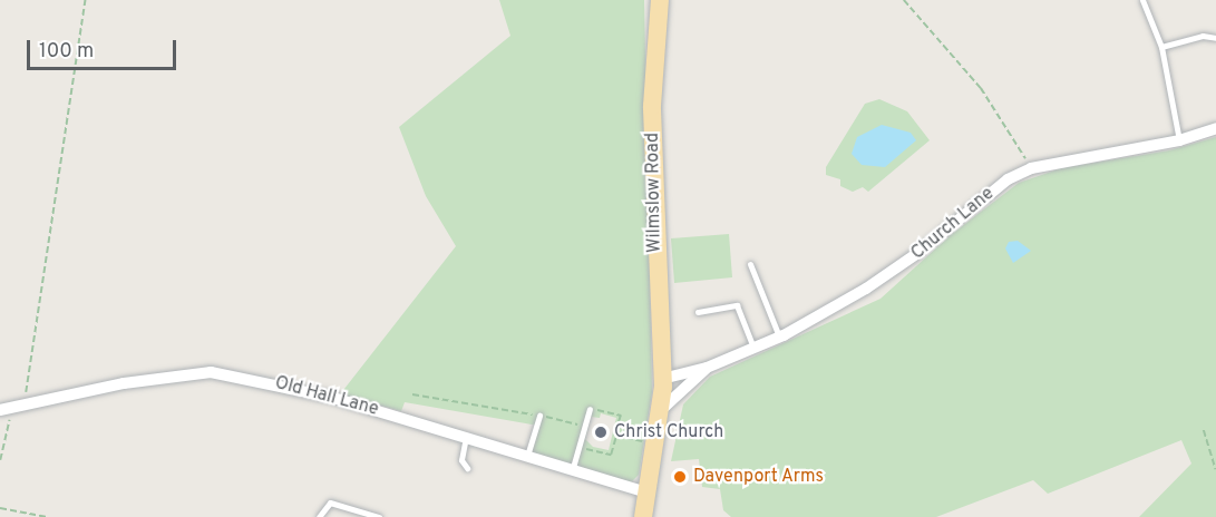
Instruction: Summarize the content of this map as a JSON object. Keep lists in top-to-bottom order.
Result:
{
  "streets": {
    "main road": ["Wilmslow Road"],
    "street": ["Church Lane", "Old Hall Lane"]
  },
  "crossings": [
    ["Wilmslow Road", "Church Lane"],
    ["Wilmslow Road", "Old Hall Lane"]
  ],
  "places": ["Christ Church", "Davenport Arms"],
  "scale_bar": "100 m"
}
